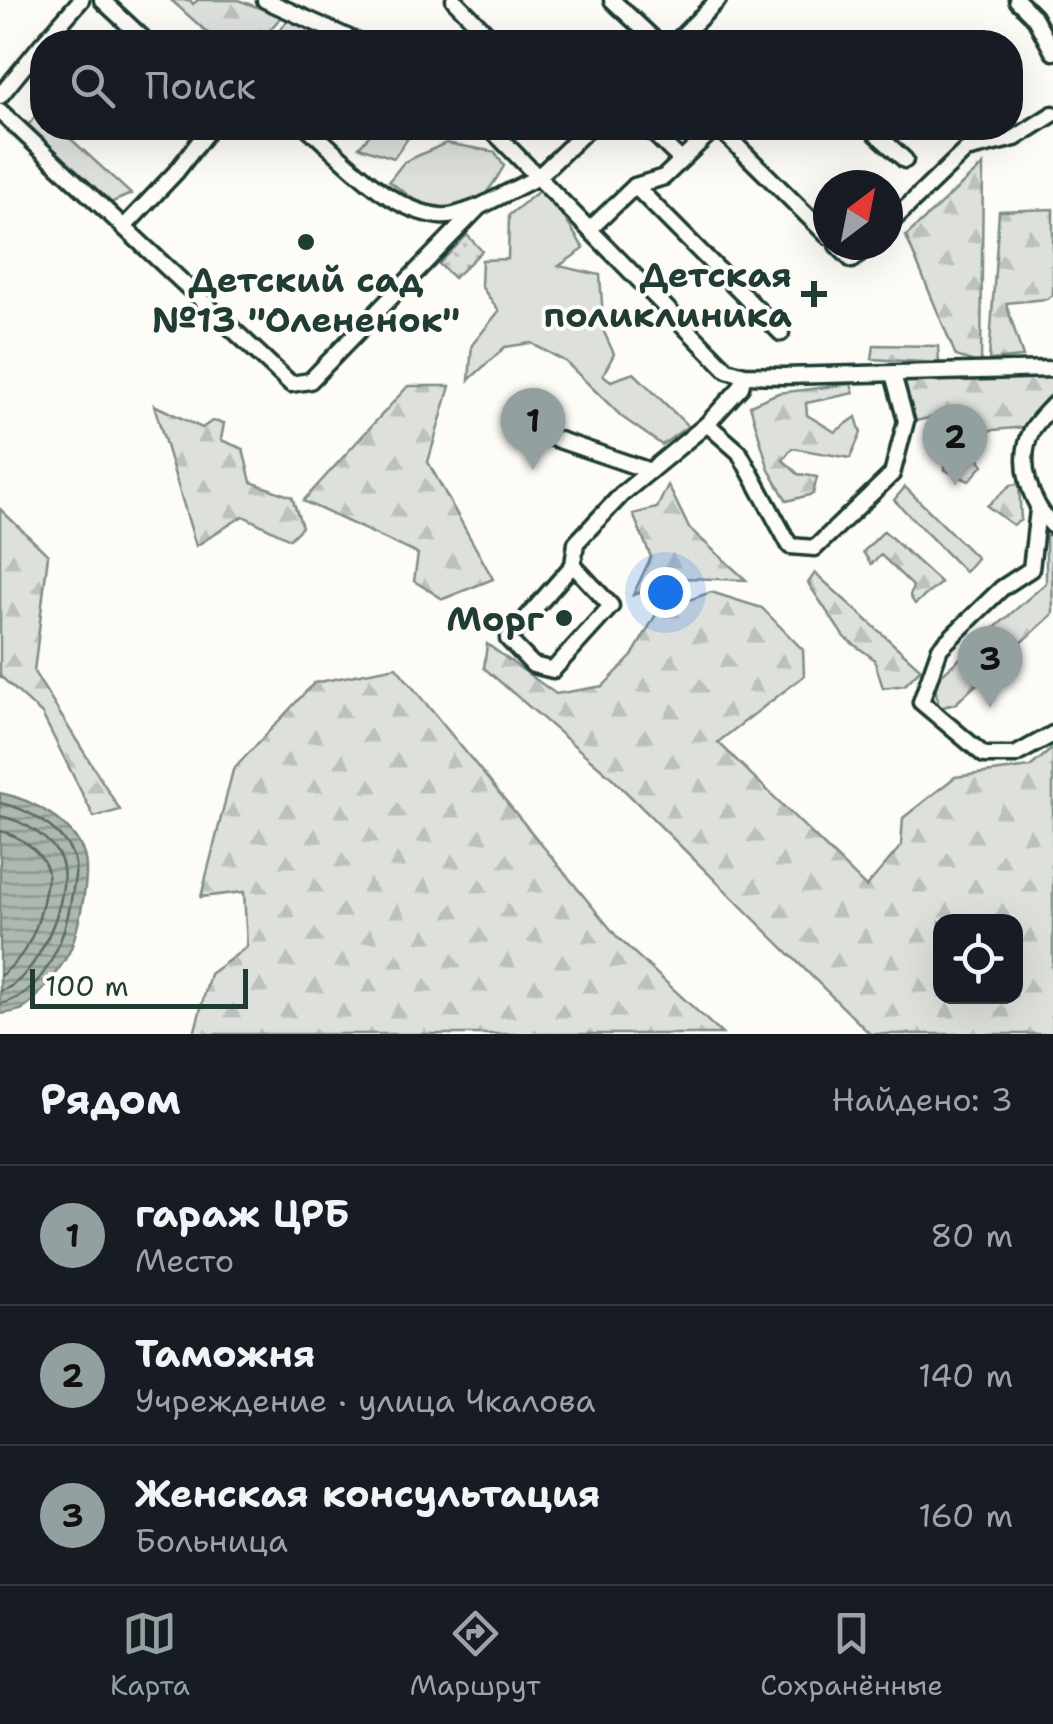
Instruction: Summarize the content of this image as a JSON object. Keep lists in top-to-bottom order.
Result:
{
  "places": {
    "other": ["Детский сад №13 \"Олененок\"", "Морг"],
    "health": ["Детская поликлиника"]
  },
  "scale_bar": "100 m",
  "north": "top right",
  "page": {
    "search": "Поиск",
    "pins": ["1", "2", "3"],
    "scale": "100 m",
    "heading": ["Рядом", "Найдено: 3"],
    "list": [
      {
        "mark": "1",
        "name": "гараж ЦРБ",
        "note": "Место",
        "value": "80 m"
      },
      {
        "mark": "2",
        "name": "Таможня",
        "note": "Учреждение · улица Чкалова",
        "value": "140 m"
      },
      {
        "mark": "3",
        "name": "Женская консультация",
        "note": "Больница",
        "value": "160 m"
      }
    ],
    "nav": ["Карта", "Маршрут", "Сохранённые"]
  }
}
